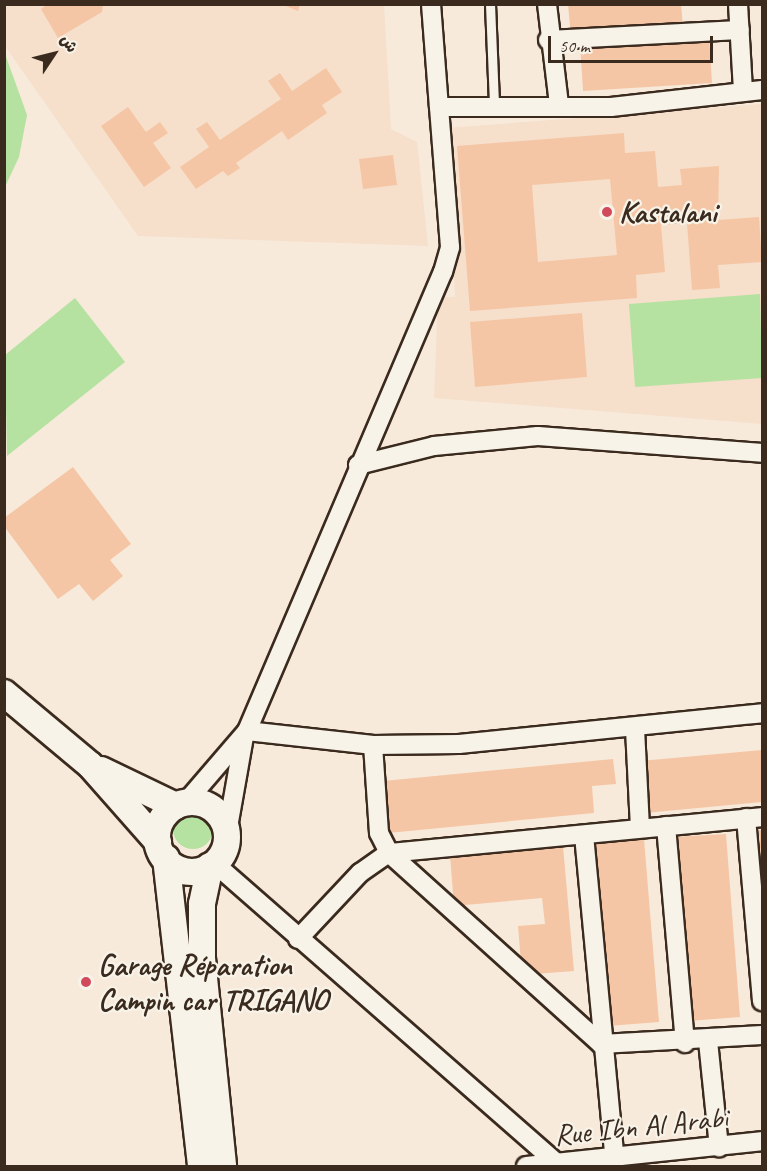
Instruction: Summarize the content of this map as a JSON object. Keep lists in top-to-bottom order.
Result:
{
  "streets": {
    "street": ["Rue Ibn Al Arabi"]
  },
  "places": ["Kastalani", "Garage Réparation Campin car TRIGANO"],
  "scale_bar": "50 m",
  "north": "top right"
}
